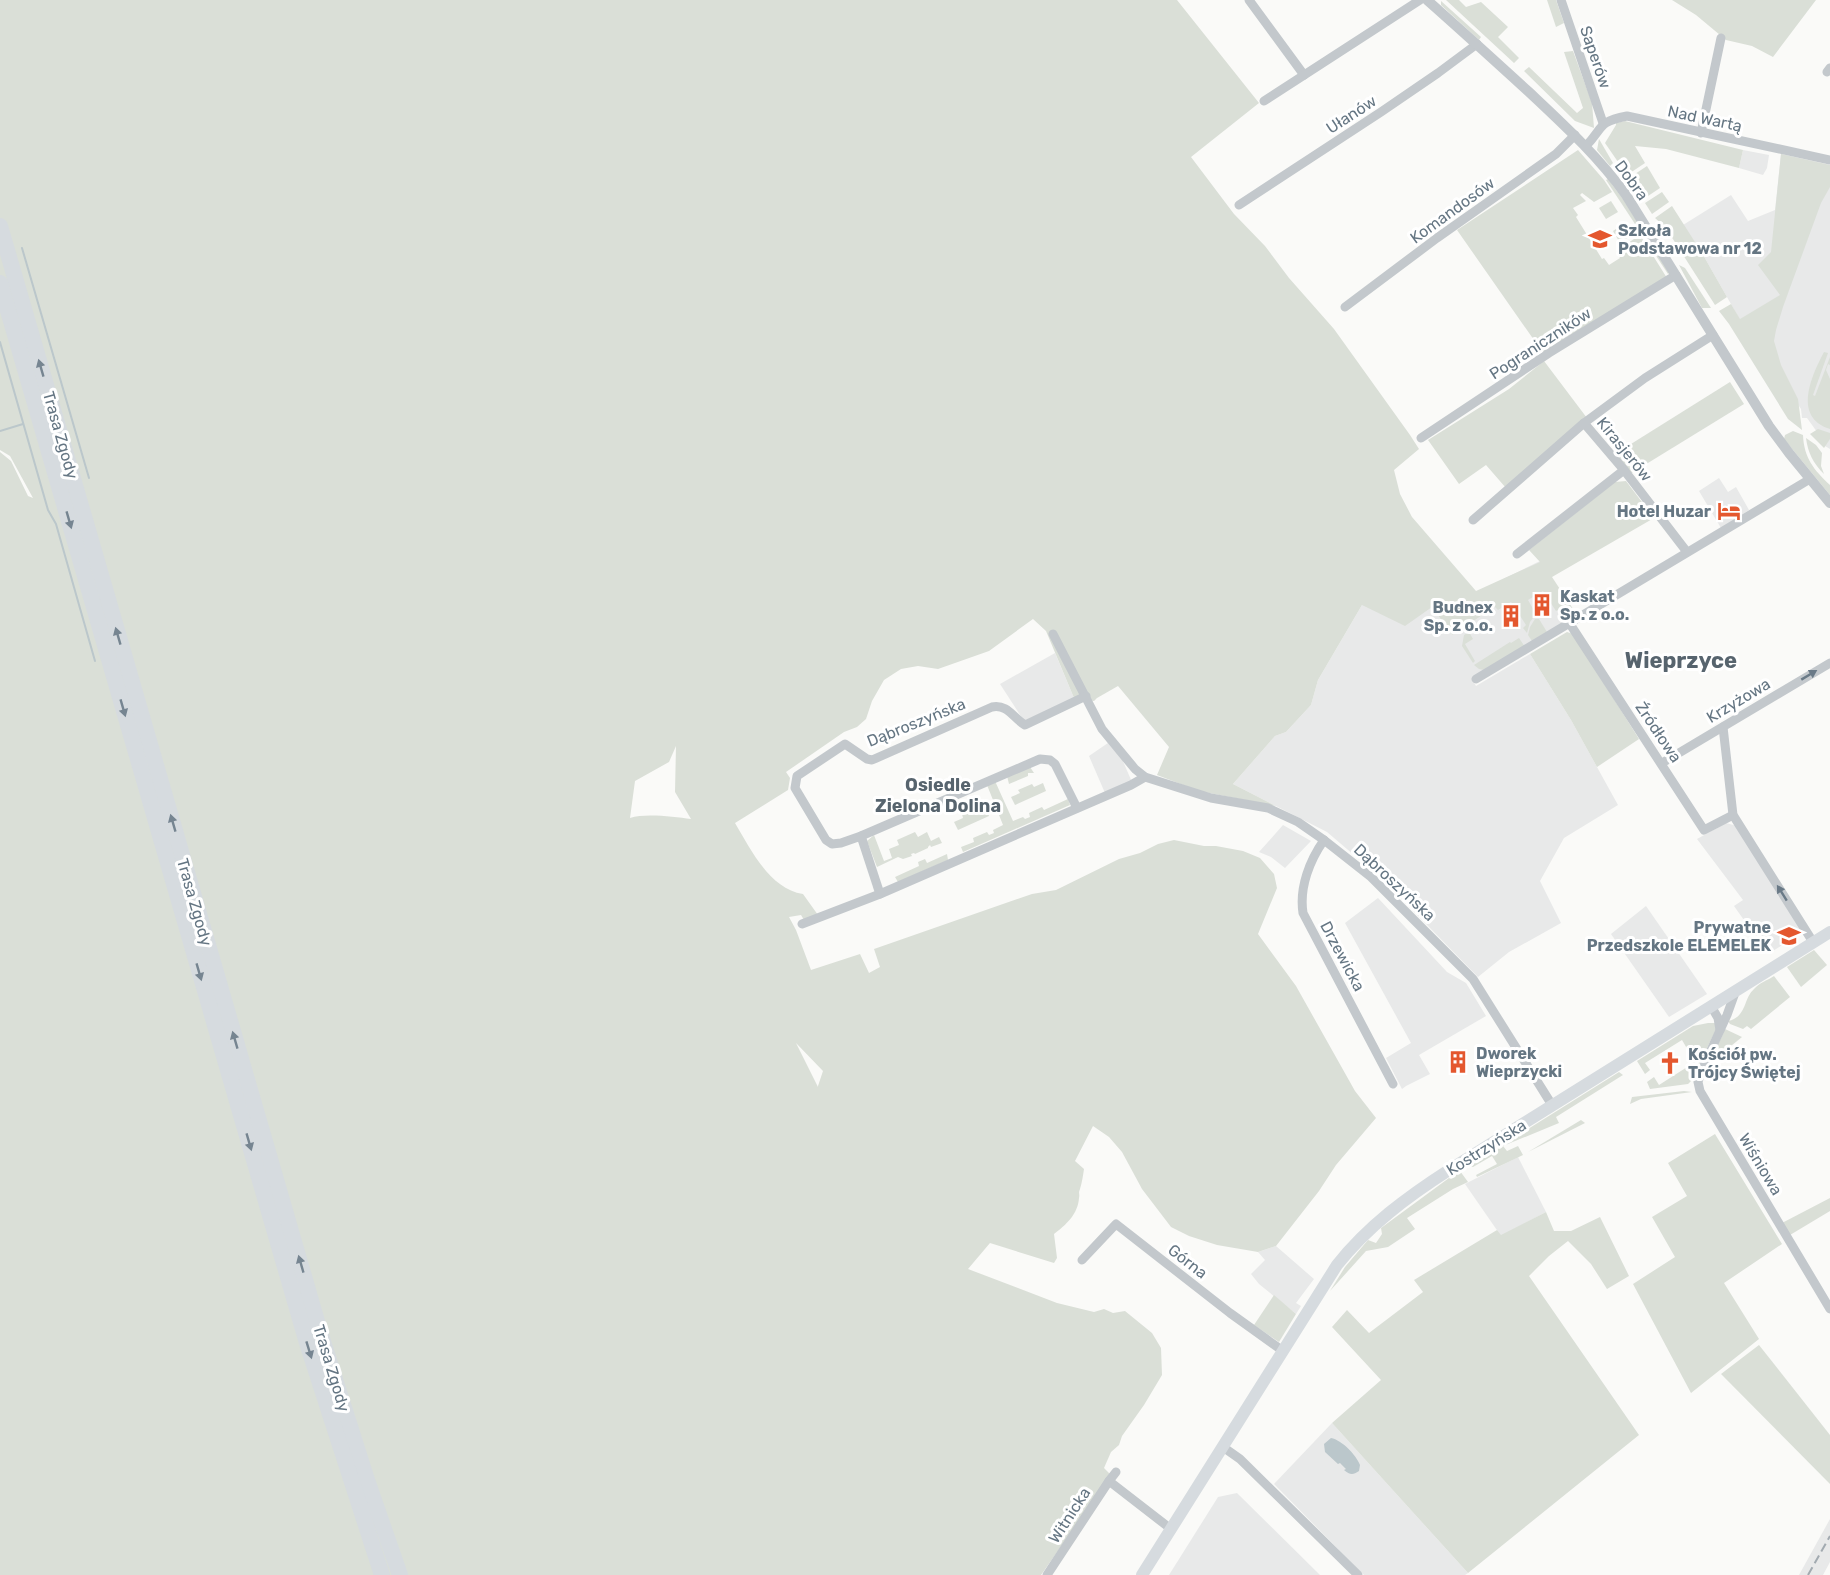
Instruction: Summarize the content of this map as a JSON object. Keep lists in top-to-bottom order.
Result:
{
  "streets": {
    "highway": ["Trasa Zgody"],
    "main road": ["Kostrzyńska"],
    "street": [
      "Saperów",
      "Ułanów",
      "Nad Wartą",
      "Dobra",
      "Komandosów",
      "Pograniczników",
      "Kirasjerów",
      "Krzyżowa",
      "Dąbroszyńska",
      "Źródłowa",
      "Drzewicka",
      "Wiśniowa",
      "Górna",
      "Witnicka"
    ]
  },
  "crossings": [
    ["Saperów", "Nad Wartą"],
    ["Ułanów", "Dobra"],
    ["Dobra", "Komandosów"],
    ["Dobra", "Pograniczników"],
    ["Krzyżowa", "Źródłowa"],
    ["Dąbroszyńska", "Drzewicka"],
    ["Dąbroszyńska", "Kostrzyńska"],
    ["Kostrzyńska", "Wiśniowa"],
    ["Kostrzyńska", "Górna"]
  ],
  "one_way": ["Krzyżowa"],
  "districts": ["Wieprzyce", "Osiedle Zielona Dolina"],
  "places": {
    "school or university": ["Szkoła Podstawowa nr 12", "Prywatne Przedszkole ELEMELEK"],
    "hotel": ["Hotel Huzar"],
    "building": ["Kaskat Sp. z o.o.", "Budnex Sp. z o.o.", "Dworek Wieprzycki"],
    "church": ["Kościół pw. Trójcy Świętej"]
  }
}
